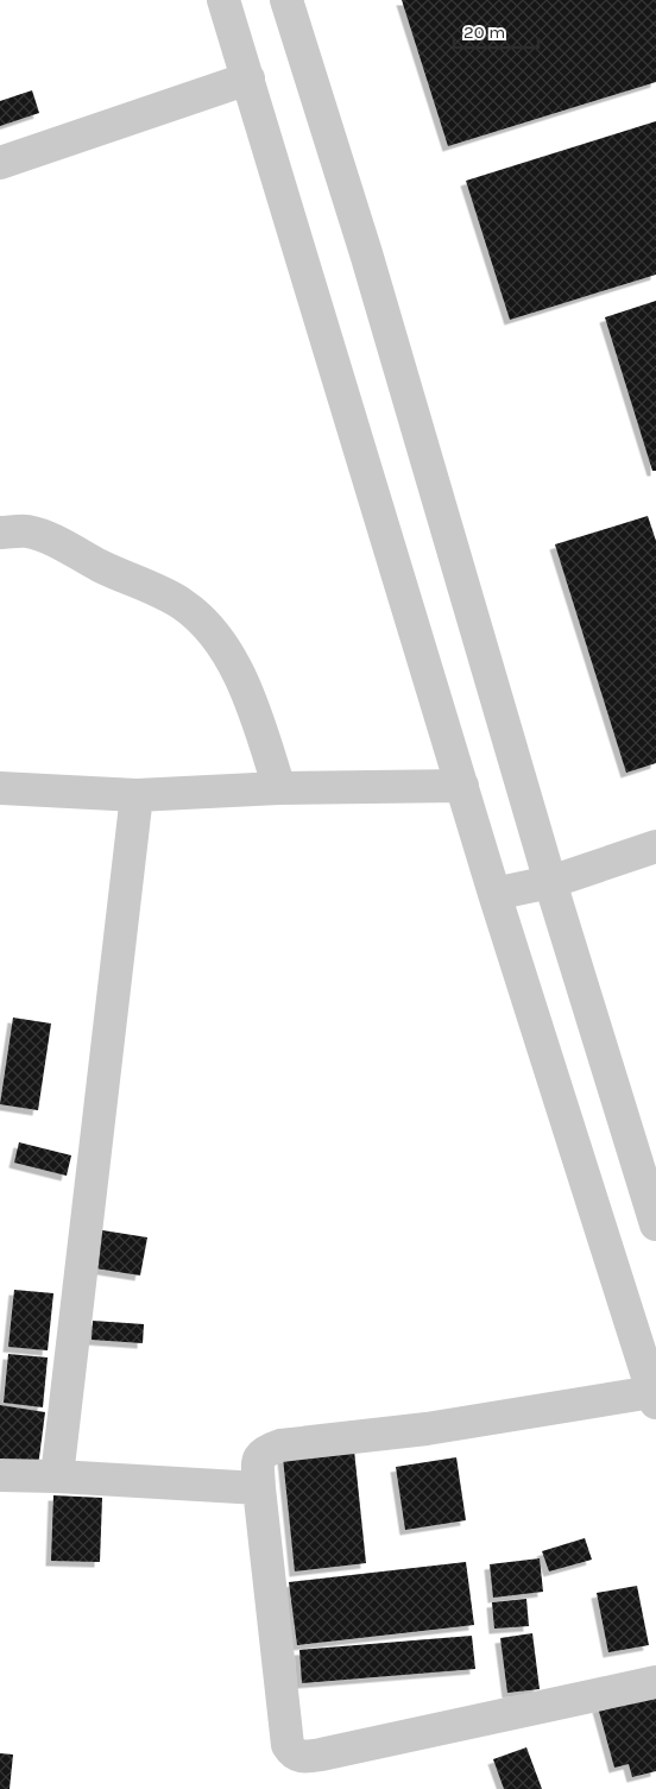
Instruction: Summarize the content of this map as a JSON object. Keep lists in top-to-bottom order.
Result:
{
  "scale_bar": "20 m"
}
